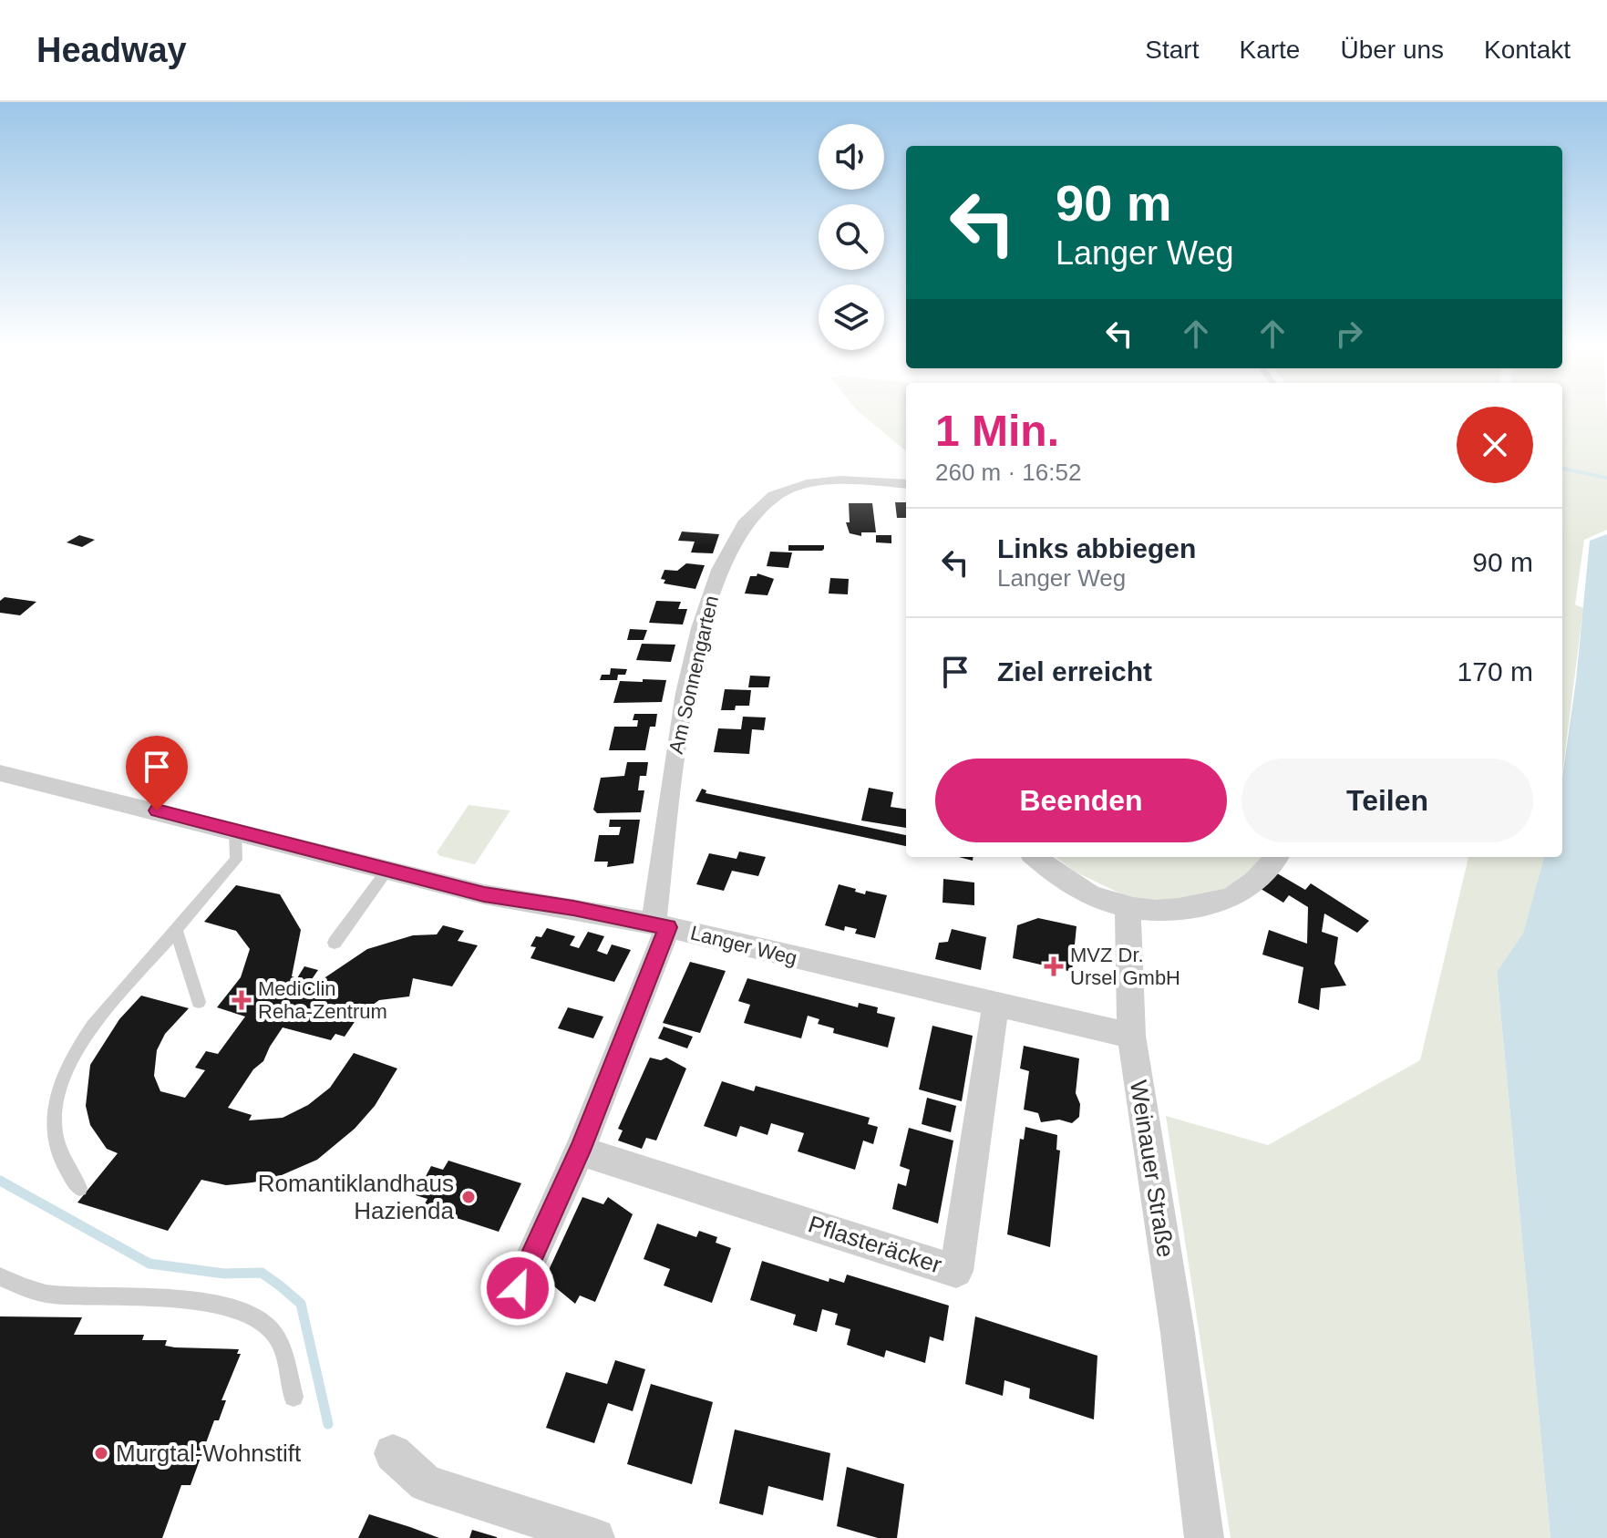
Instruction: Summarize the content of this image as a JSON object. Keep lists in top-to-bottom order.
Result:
{
  "streets": {
    "street": [
      "Am Sonnengarten",
      "Langer Weg",
      "Weinauer Straße",
      "Pflasteräcker"
    ]
  },
  "crossings": [
    ["Am Sonnengarten", "Langer Weg"],
    ["Langer Weg", "Weinauer Straße"],
    ["Langer Weg", "Pflasteräcker"]
  ],
  "places": {
    "health": ["MVZ Dr. Ursel GmbH", "MediClin Reha-Zentrum"],
    "other": ["Romantiklandhaus Hazienda", "Murgtal-Wohnstift"]
  },
  "page": {
    "header": "Headway",
    "nav": [
      "Start",
      "Karte",
      "Über uns",
      "Kontakt"
    ],
    "turn": ["90 m", "Langer Weg"],
    "heading": ["1 Min.", "260 m · 16:52"],
    "list": [
      {
        "name": "Links abbiegen",
        "note": "Langer Weg",
        "value": "90 m"
      },
      {
        "name": "Ziel erreicht",
        "value": "170 m"
      }
    ],
    "buttons": ["Beenden", "Teilen"]
  }
}
